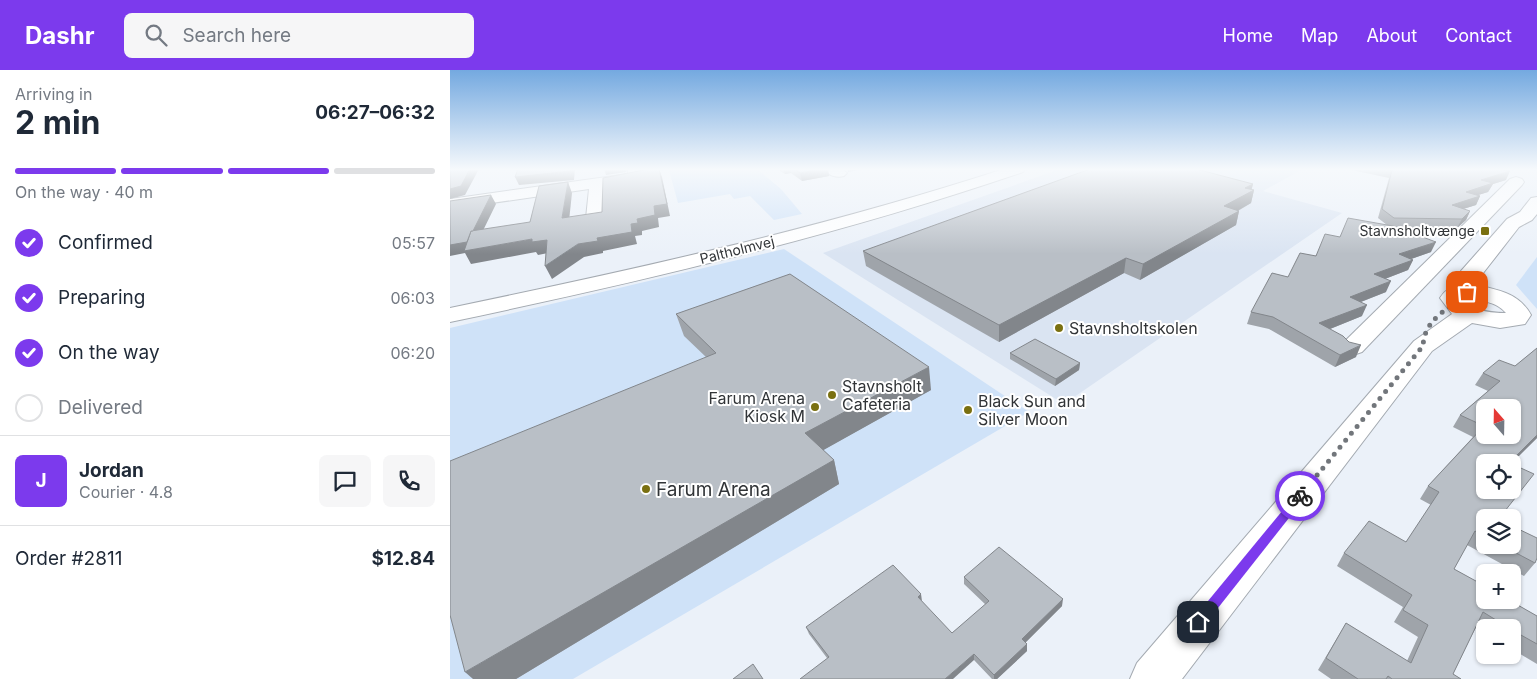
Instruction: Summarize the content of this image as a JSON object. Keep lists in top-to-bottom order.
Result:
{
  "streets": {
    "street": ["Paltholmvej"]
  },
  "places": {
    "transit": ["Stavnsholtvænge"],
    "other": [
      "Stavnsholtskolen",
      "Stavnsholt Cafeteria",
      "Farum Arena Kiosk M",
      "Black Sun and Silver Moon",
      "Farum Arena"
    ]
  },
  "north": "top",
  "page": {
    "header": "Dashr",
    "search": "Search here",
    "nav": [
      "Home",
      "Map",
      "About",
      "Contact"
    ],
    "heading": ["2 min", "Arriving in", "06:27–06:32"],
    "panel": [
      "Jordan",
      "Courier · 4.8",
      "Order #2811",
      "$12.84"
    ],
    "bar": "On the way · 40 m",
    "list": [
      ["Confirmed", "05:57"],
      ["Preparing", "06:03"],
      ["On the way", "06:20"],
      "Delivered"
    ],
    "map_buttons": ["+", "−"],
    "round": "J"
  }
}
